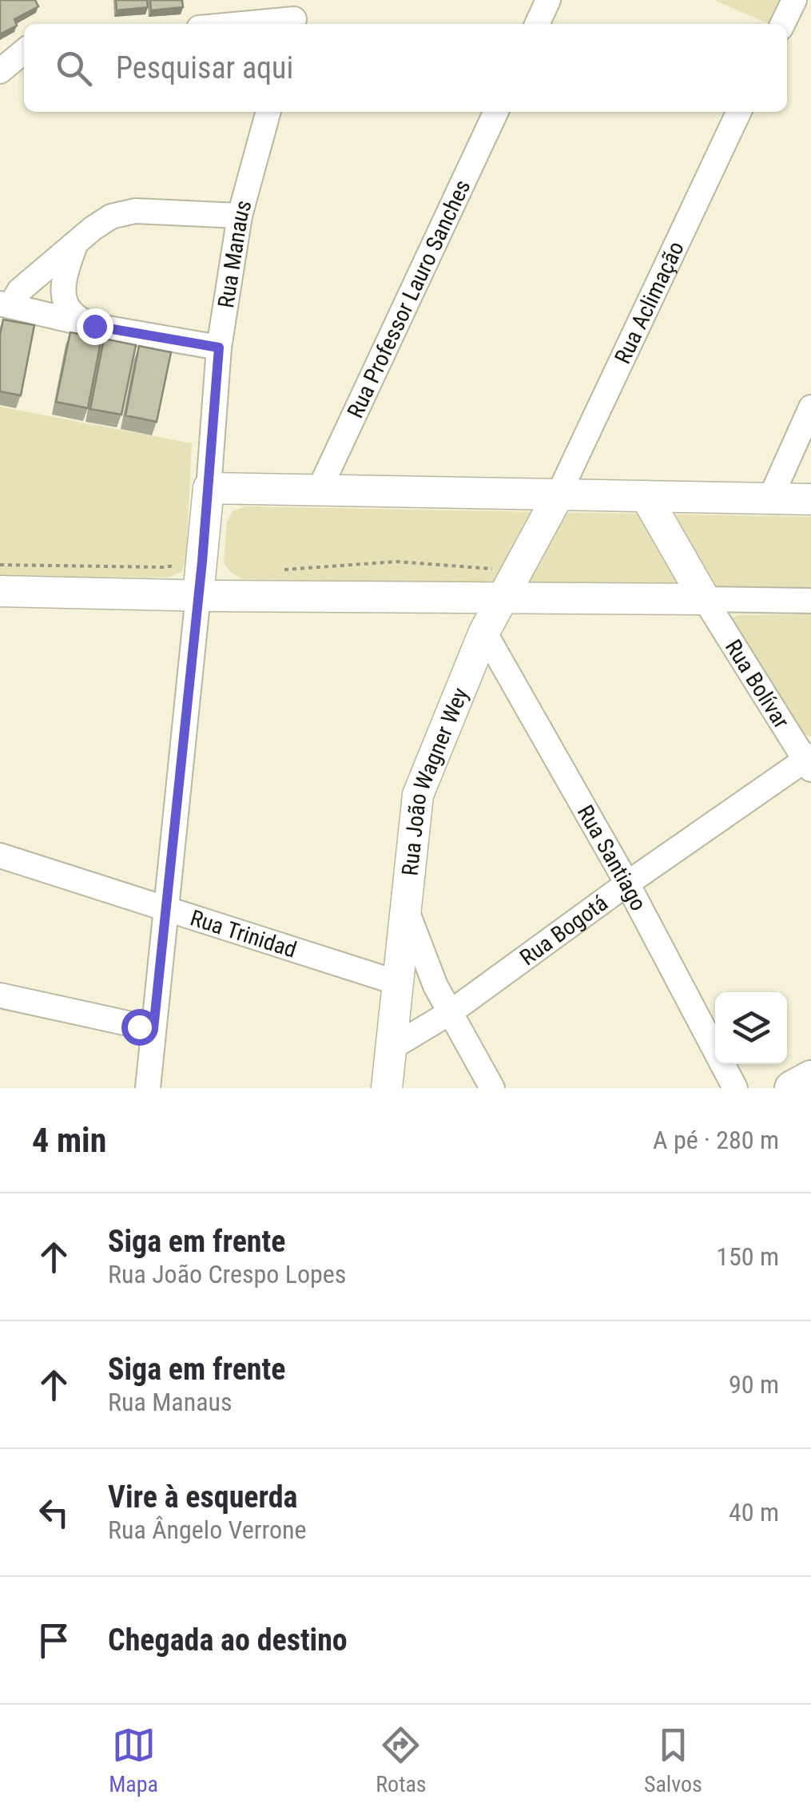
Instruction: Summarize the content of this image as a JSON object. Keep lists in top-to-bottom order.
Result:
{
  "streets": {
    "street": [
      "Rua Manaus",
      "Rua Professor Lauro Sanches",
      "Rua Aclimação",
      "Rua Bolívar",
      "Rua João Wagner Wey",
      "Rua Santiago",
      "Rua Bogotá",
      "Rua Trinidad"
    ]
  },
  "crossings": [
    ["Rua Aclimação", "Rua João Wagner Wey"],
    ["Rua Bolívar", "Rua Bogotá"],
    ["Rua João Wagner Wey", "Rua Santiago"],
    ["Rua João Wagner Wey", "Rua Bogotá"],
    ["Rua João Wagner Wey", "Rua Trinidad"],
    ["Rua Santiago", "Rua Bogotá"]
  ],
  "page": {
    "search": "Pesquisar aqui",
    "heading": ["4 min", "A pé · 280 m"],
    "list": [
      ["Siga em frente", "Rua João Crespo Lopes", "150 m"],
      ["Siga em frente", "Rua Manaus", "90 m"],
      ["Vire à esquerda", "Rua Ângelo Verrone", "40 m"],
      "Chegada ao destino"
    ],
    "nav": ["Mapa", "Rotas", "Salvos"]
  }
}
